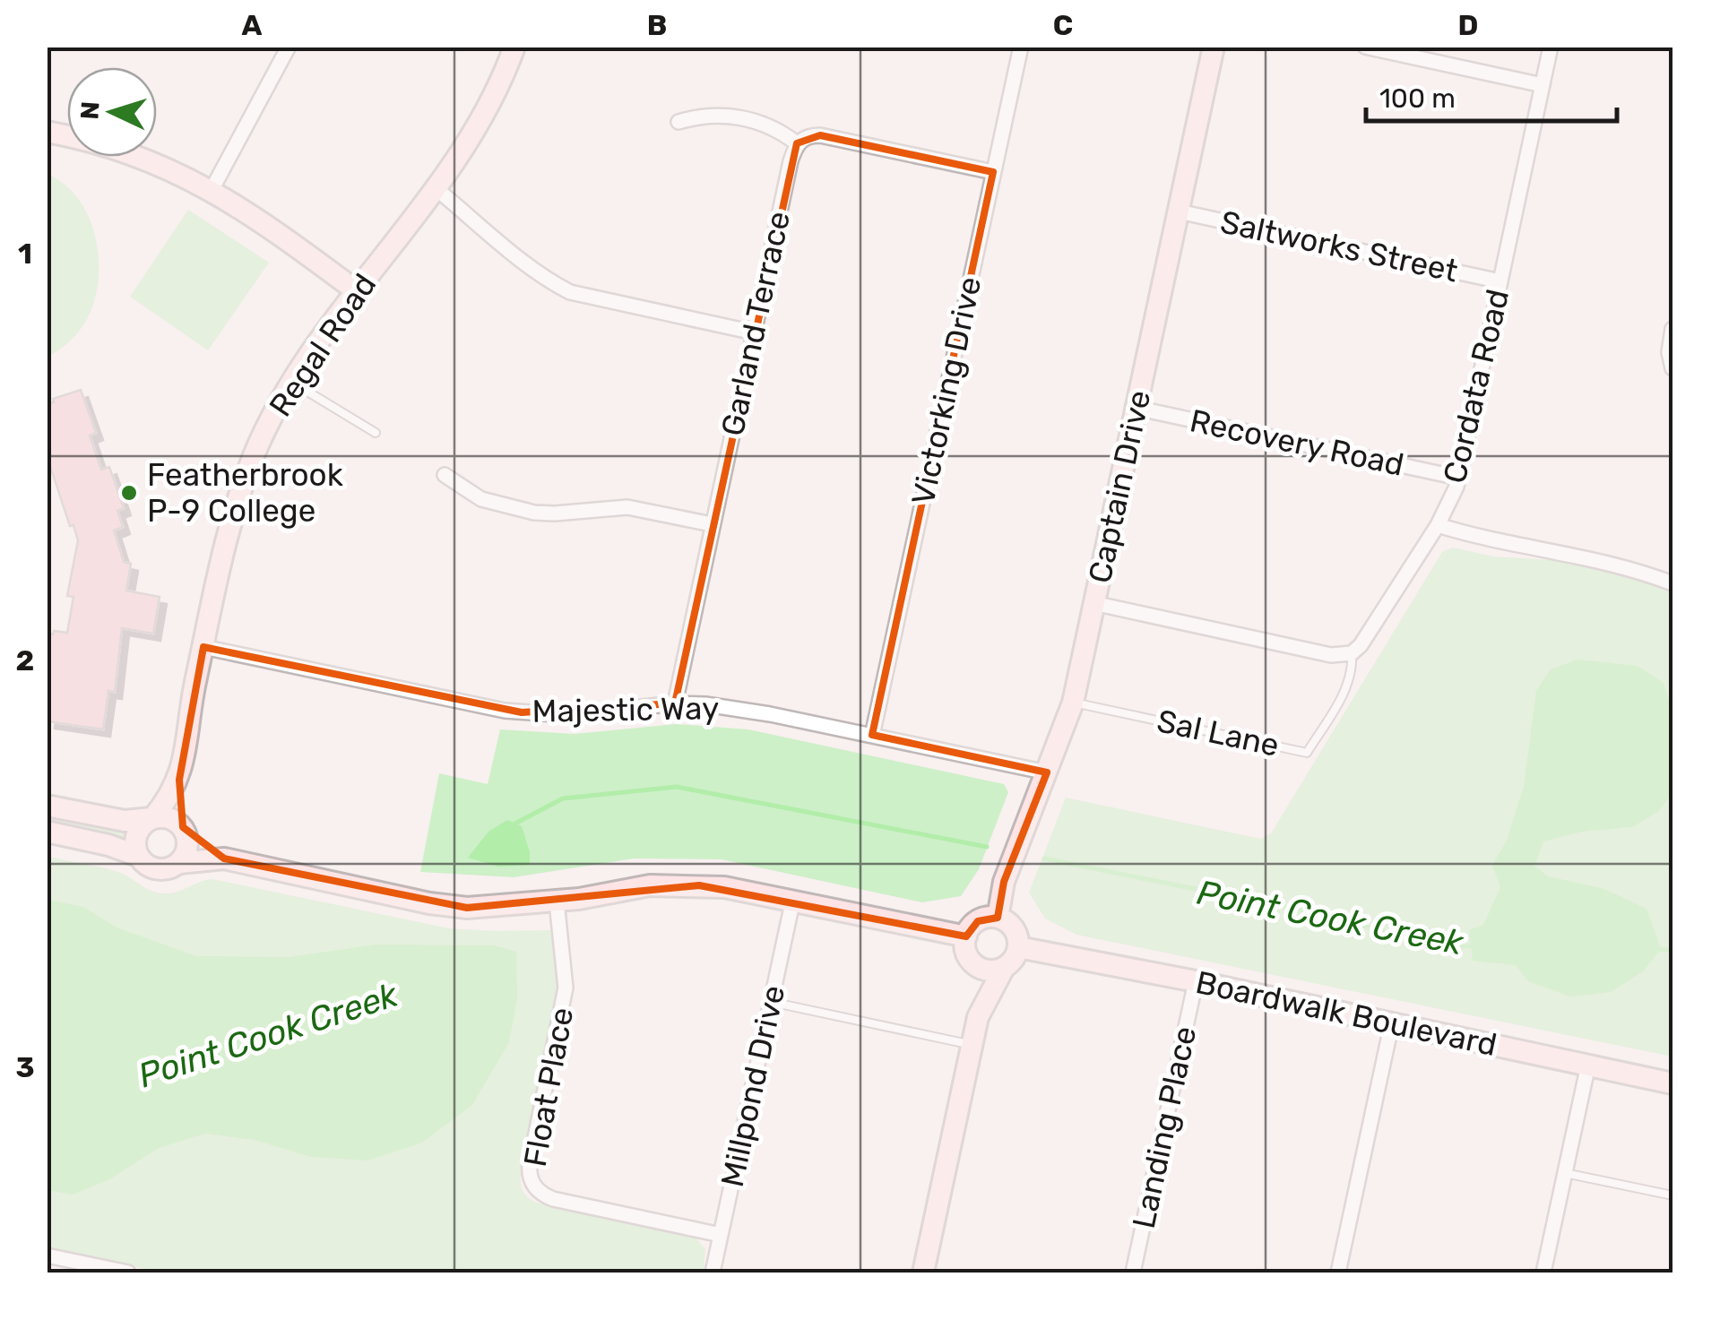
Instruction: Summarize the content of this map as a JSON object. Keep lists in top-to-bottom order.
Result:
{
  "streets": {
    "street": [
      "Saltworks Street",
      "Garland Terrace",
      "Regal Road",
      "Cordata Road",
      "Victorking Drive",
      "Recovery Road",
      "Captain Drive",
      "Majestic Way",
      "Boardwalk Boulevard",
      "Millpond Drive",
      "Float Place",
      "Landing Place"
    ],
    "lane": ["Sal Lane"]
  },
  "crossings": [
    ["Saltworks Street", "Cordata Road"],
    ["Saltworks Street", "Captain Drive"],
    ["Garland Terrace", "Majestic Way"],
    ["Regal Road", "Majestic Way"],
    ["Cordata Road", "Recovery Road"],
    ["Cordata Road", "Sal Lane"],
    ["Victorking Drive", "Majestic Way"],
    ["Recovery Road", "Captain Drive"],
    ["Captain Drive", "Majestic Way"],
    ["Captain Drive", "Sal Lane"],
    ["Captain Drive", "Boardwalk Boulevard"],
    ["Boardwalk Boulevard", "Landing Place"],
    ["Millpond Drive", "Float Place"]
  ],
  "water": ["Point Cook Creek"],
  "places": ["Featherbrook P-9 College"],
  "scale_bar": "100 m",
  "north": "left",
  "grid": {
    "columns": [
      "A",
      "B",
      "C",
      "D"
    ],
    "rows": ["1", "2", "3"]
  }
}
